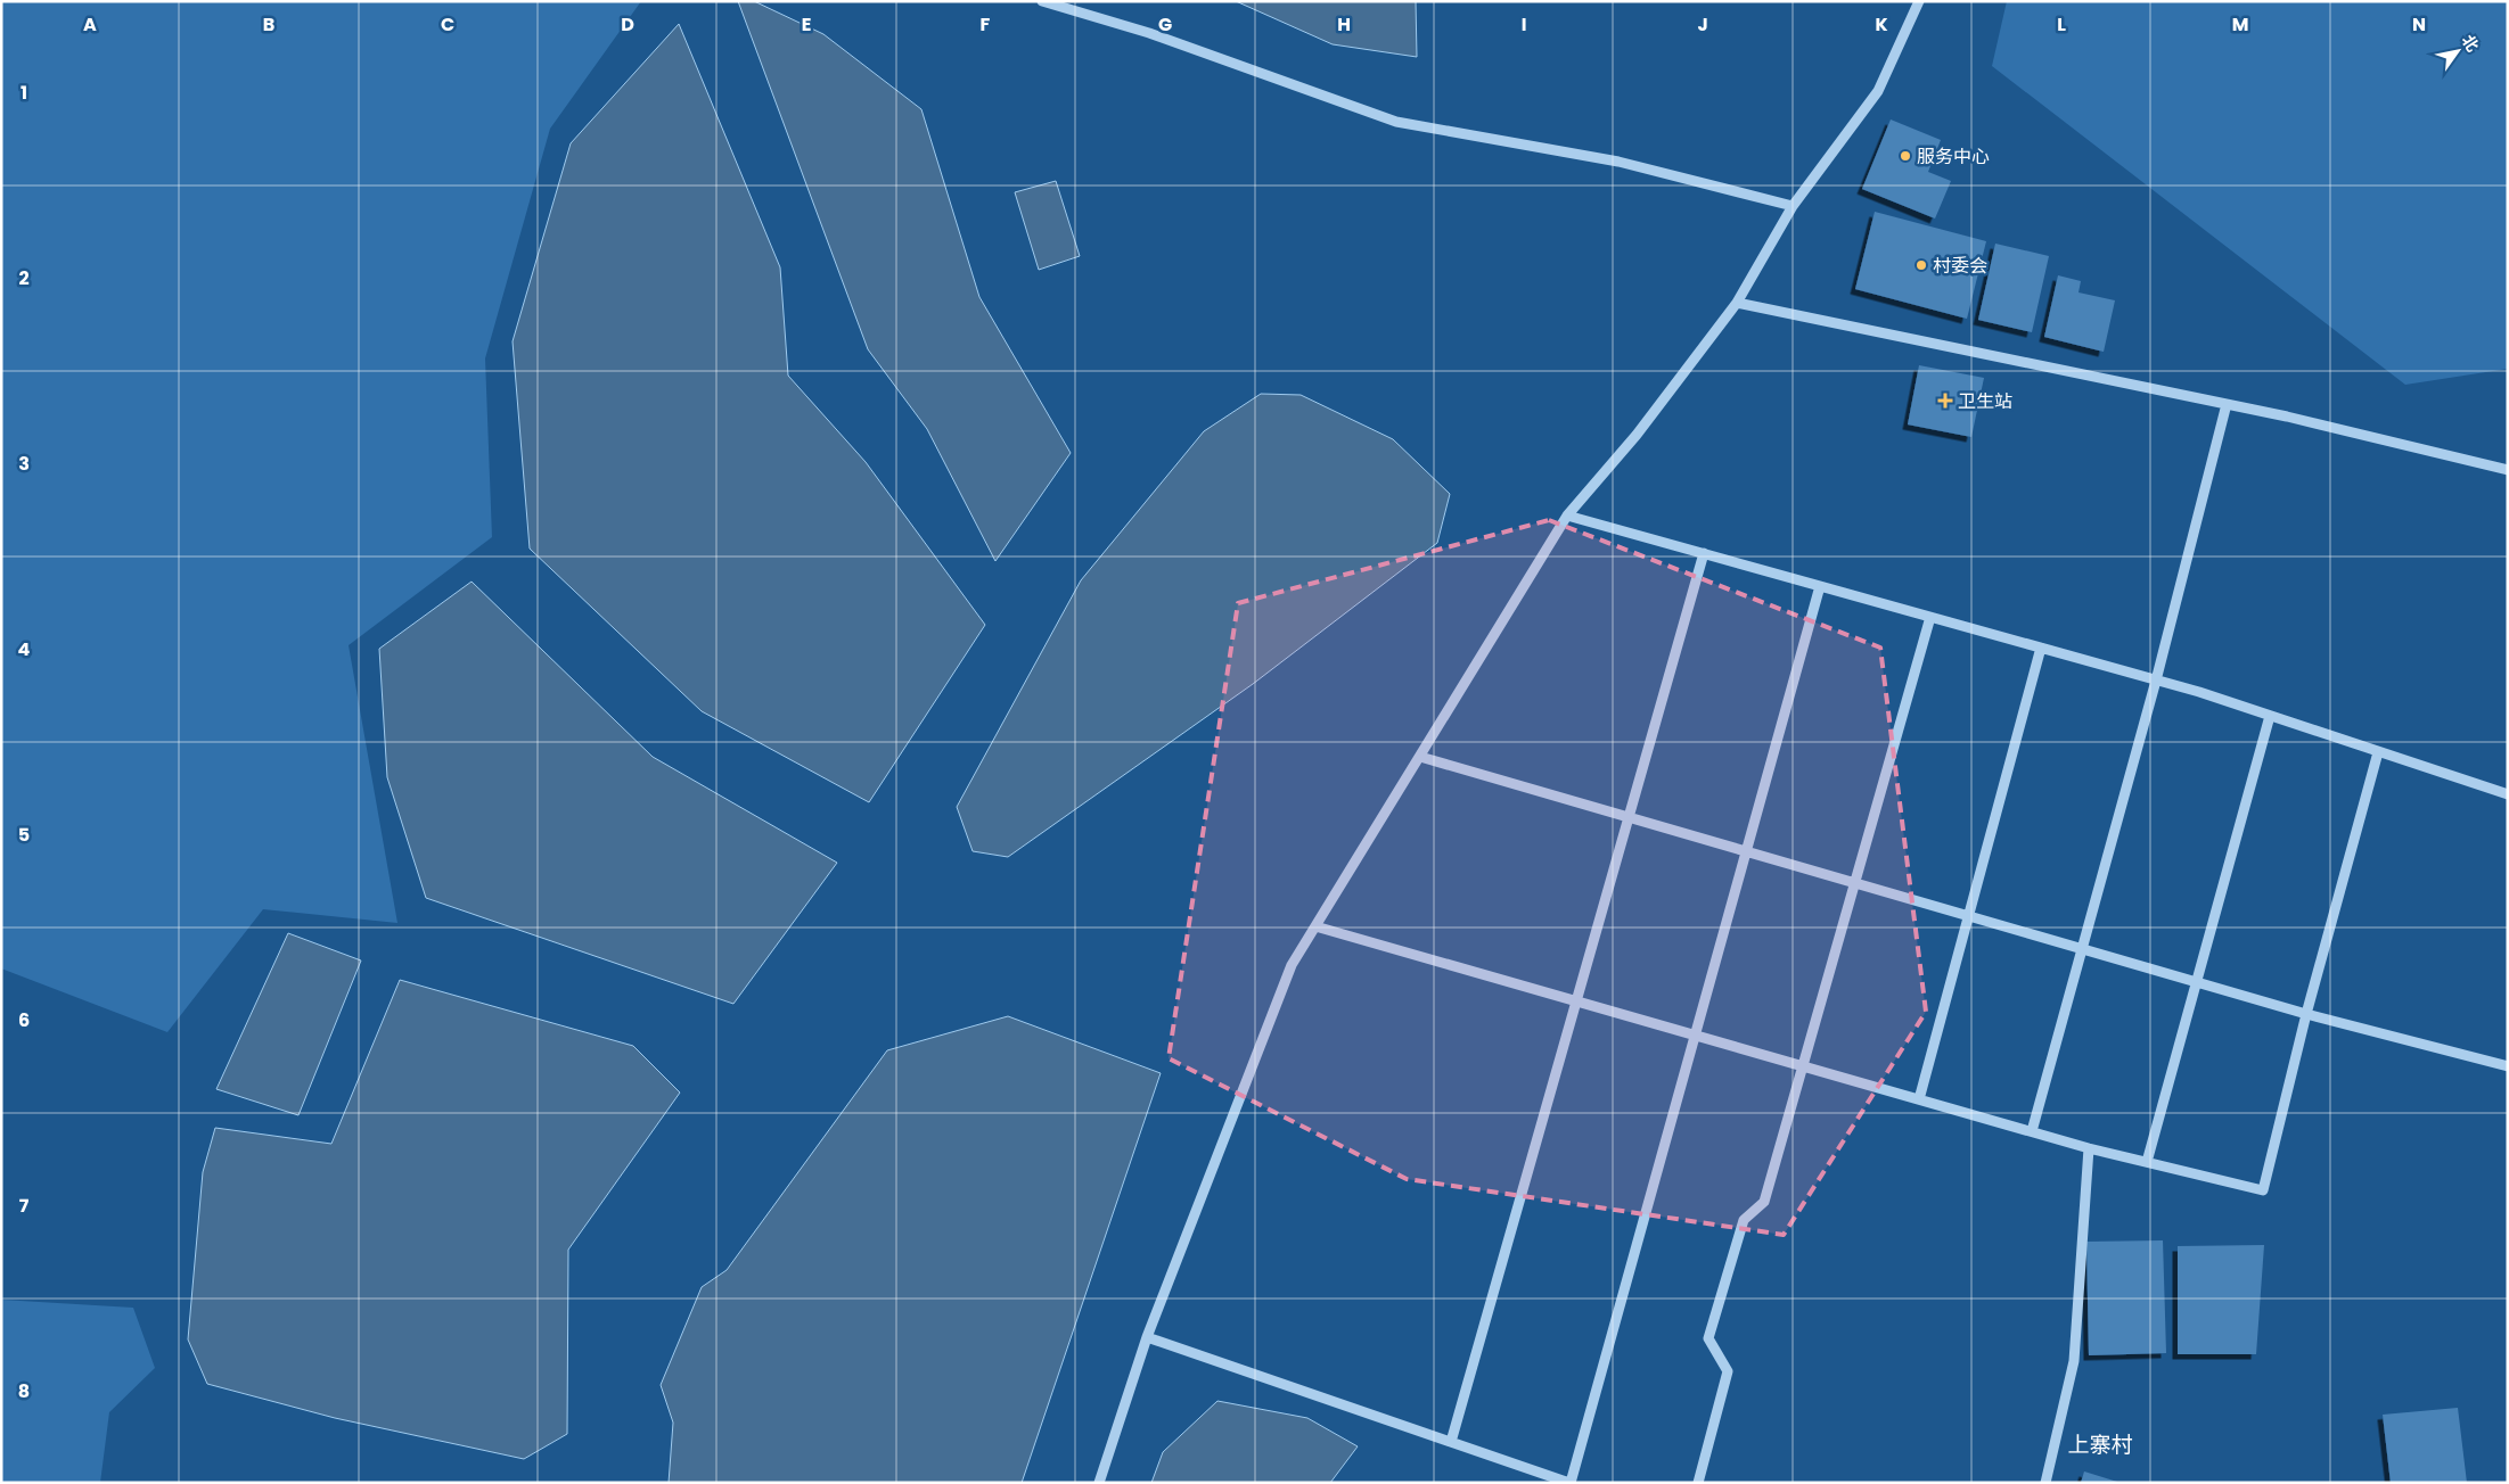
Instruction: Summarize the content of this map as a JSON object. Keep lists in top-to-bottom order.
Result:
{
  "districts": ["上寨村"],
  "places": {
    "other": ["服务中心", "村委会"],
    "health": ["卫生站"]
  },
  "north": "top right",
  "grid": {
    "columns": [
      "A",
      "B",
      "C",
      "D",
      "E",
      "F",
      "G",
      "H",
      "I",
      "J",
      "K",
      "L",
      "M",
      "N"
    ],
    "rows": [
      "1",
      "2",
      "3",
      "4",
      "5",
      "6",
      "7",
      "8"
    ]
  }
}
